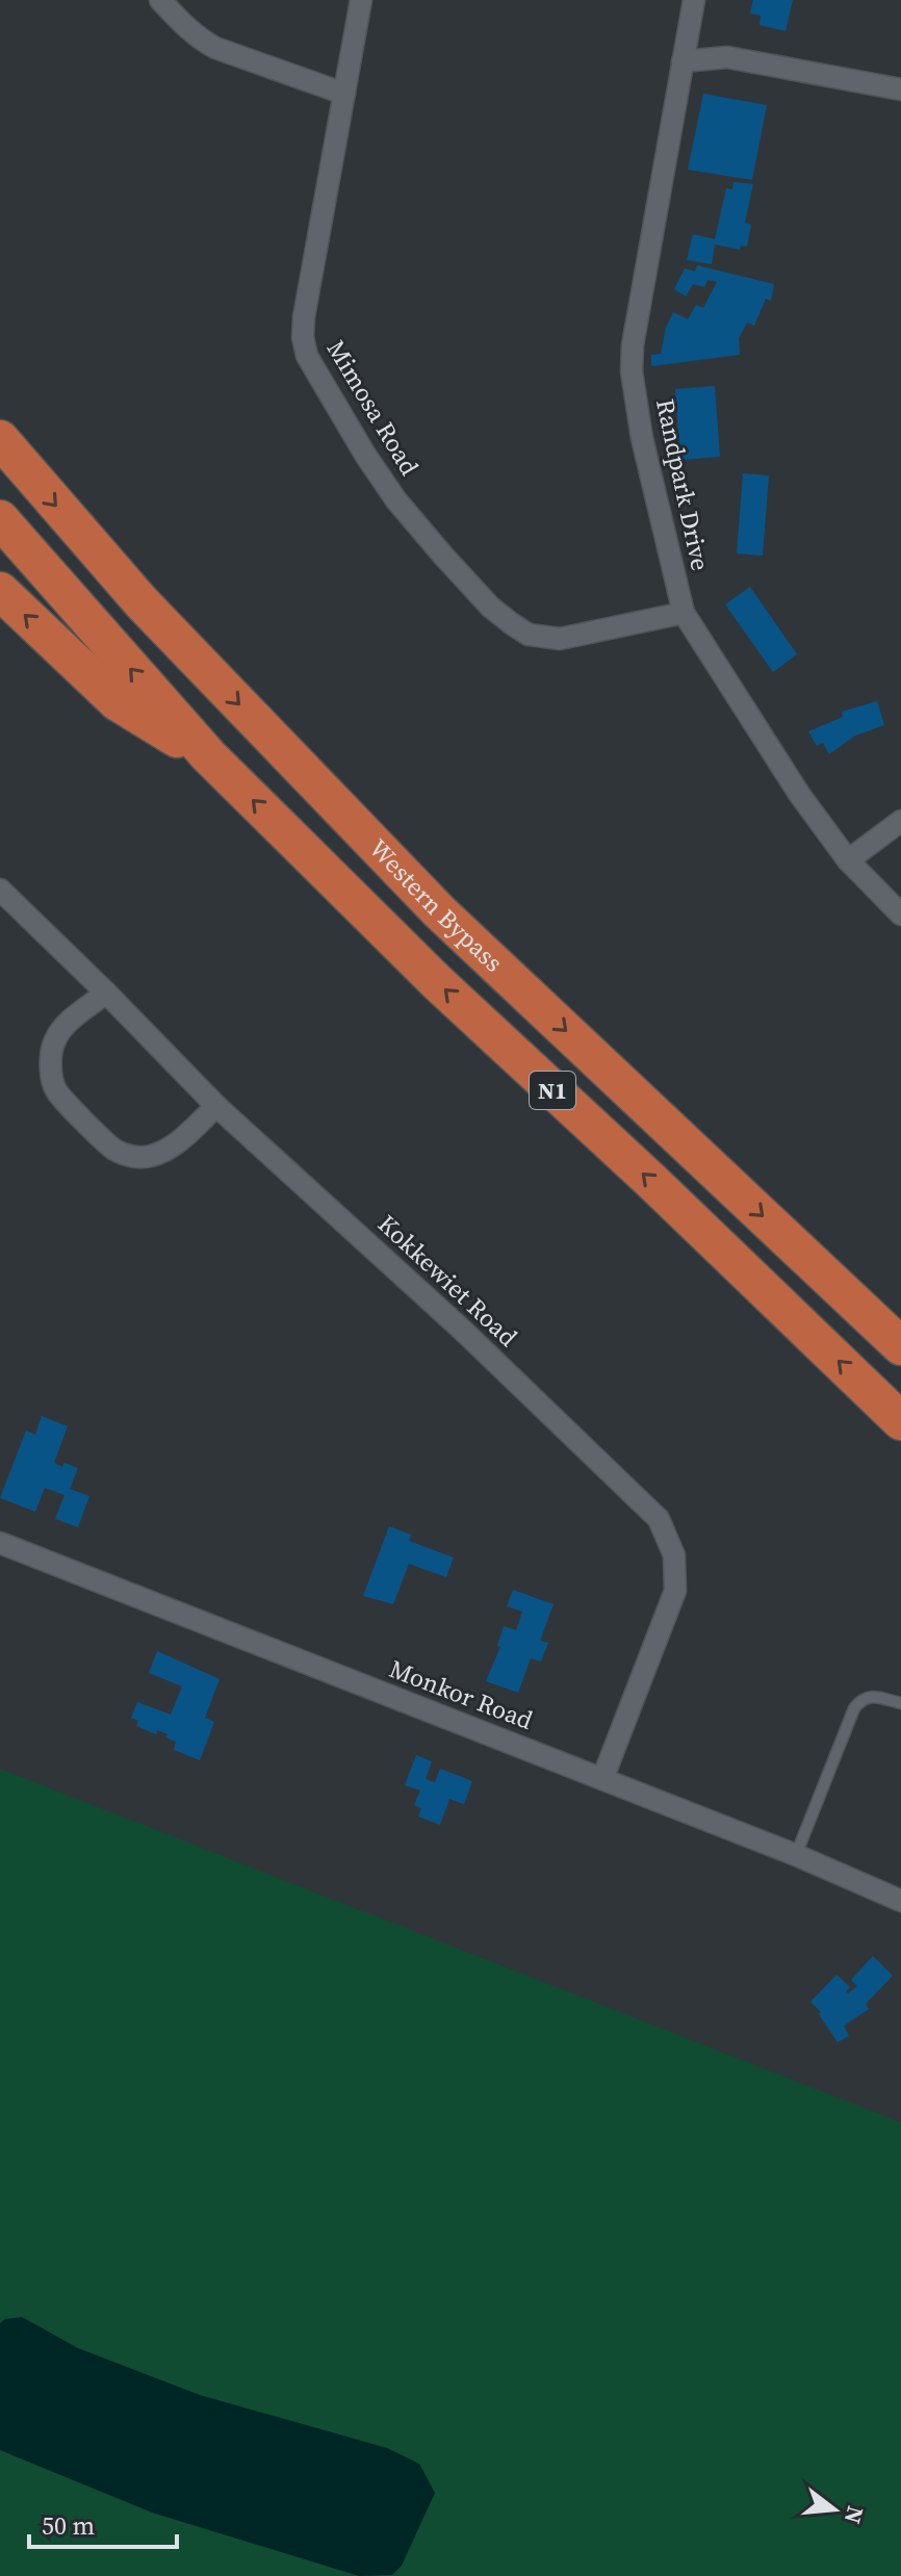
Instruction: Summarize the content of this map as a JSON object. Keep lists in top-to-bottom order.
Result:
{
  "streets": {
    "highway": ["Western Bypass", "N1"],
    "street": [
      "Mimosa Road",
      "Randpark Drive",
      "Kokkewiet Road",
      "Monkor Road"
    ]
  },
  "crossings": [
    ["Mimosa Road", "Randpark Drive"],
    ["Kokkewiet Road", "Monkor Road"]
  ],
  "scale_bar": "50 m",
  "north": "right"
}
